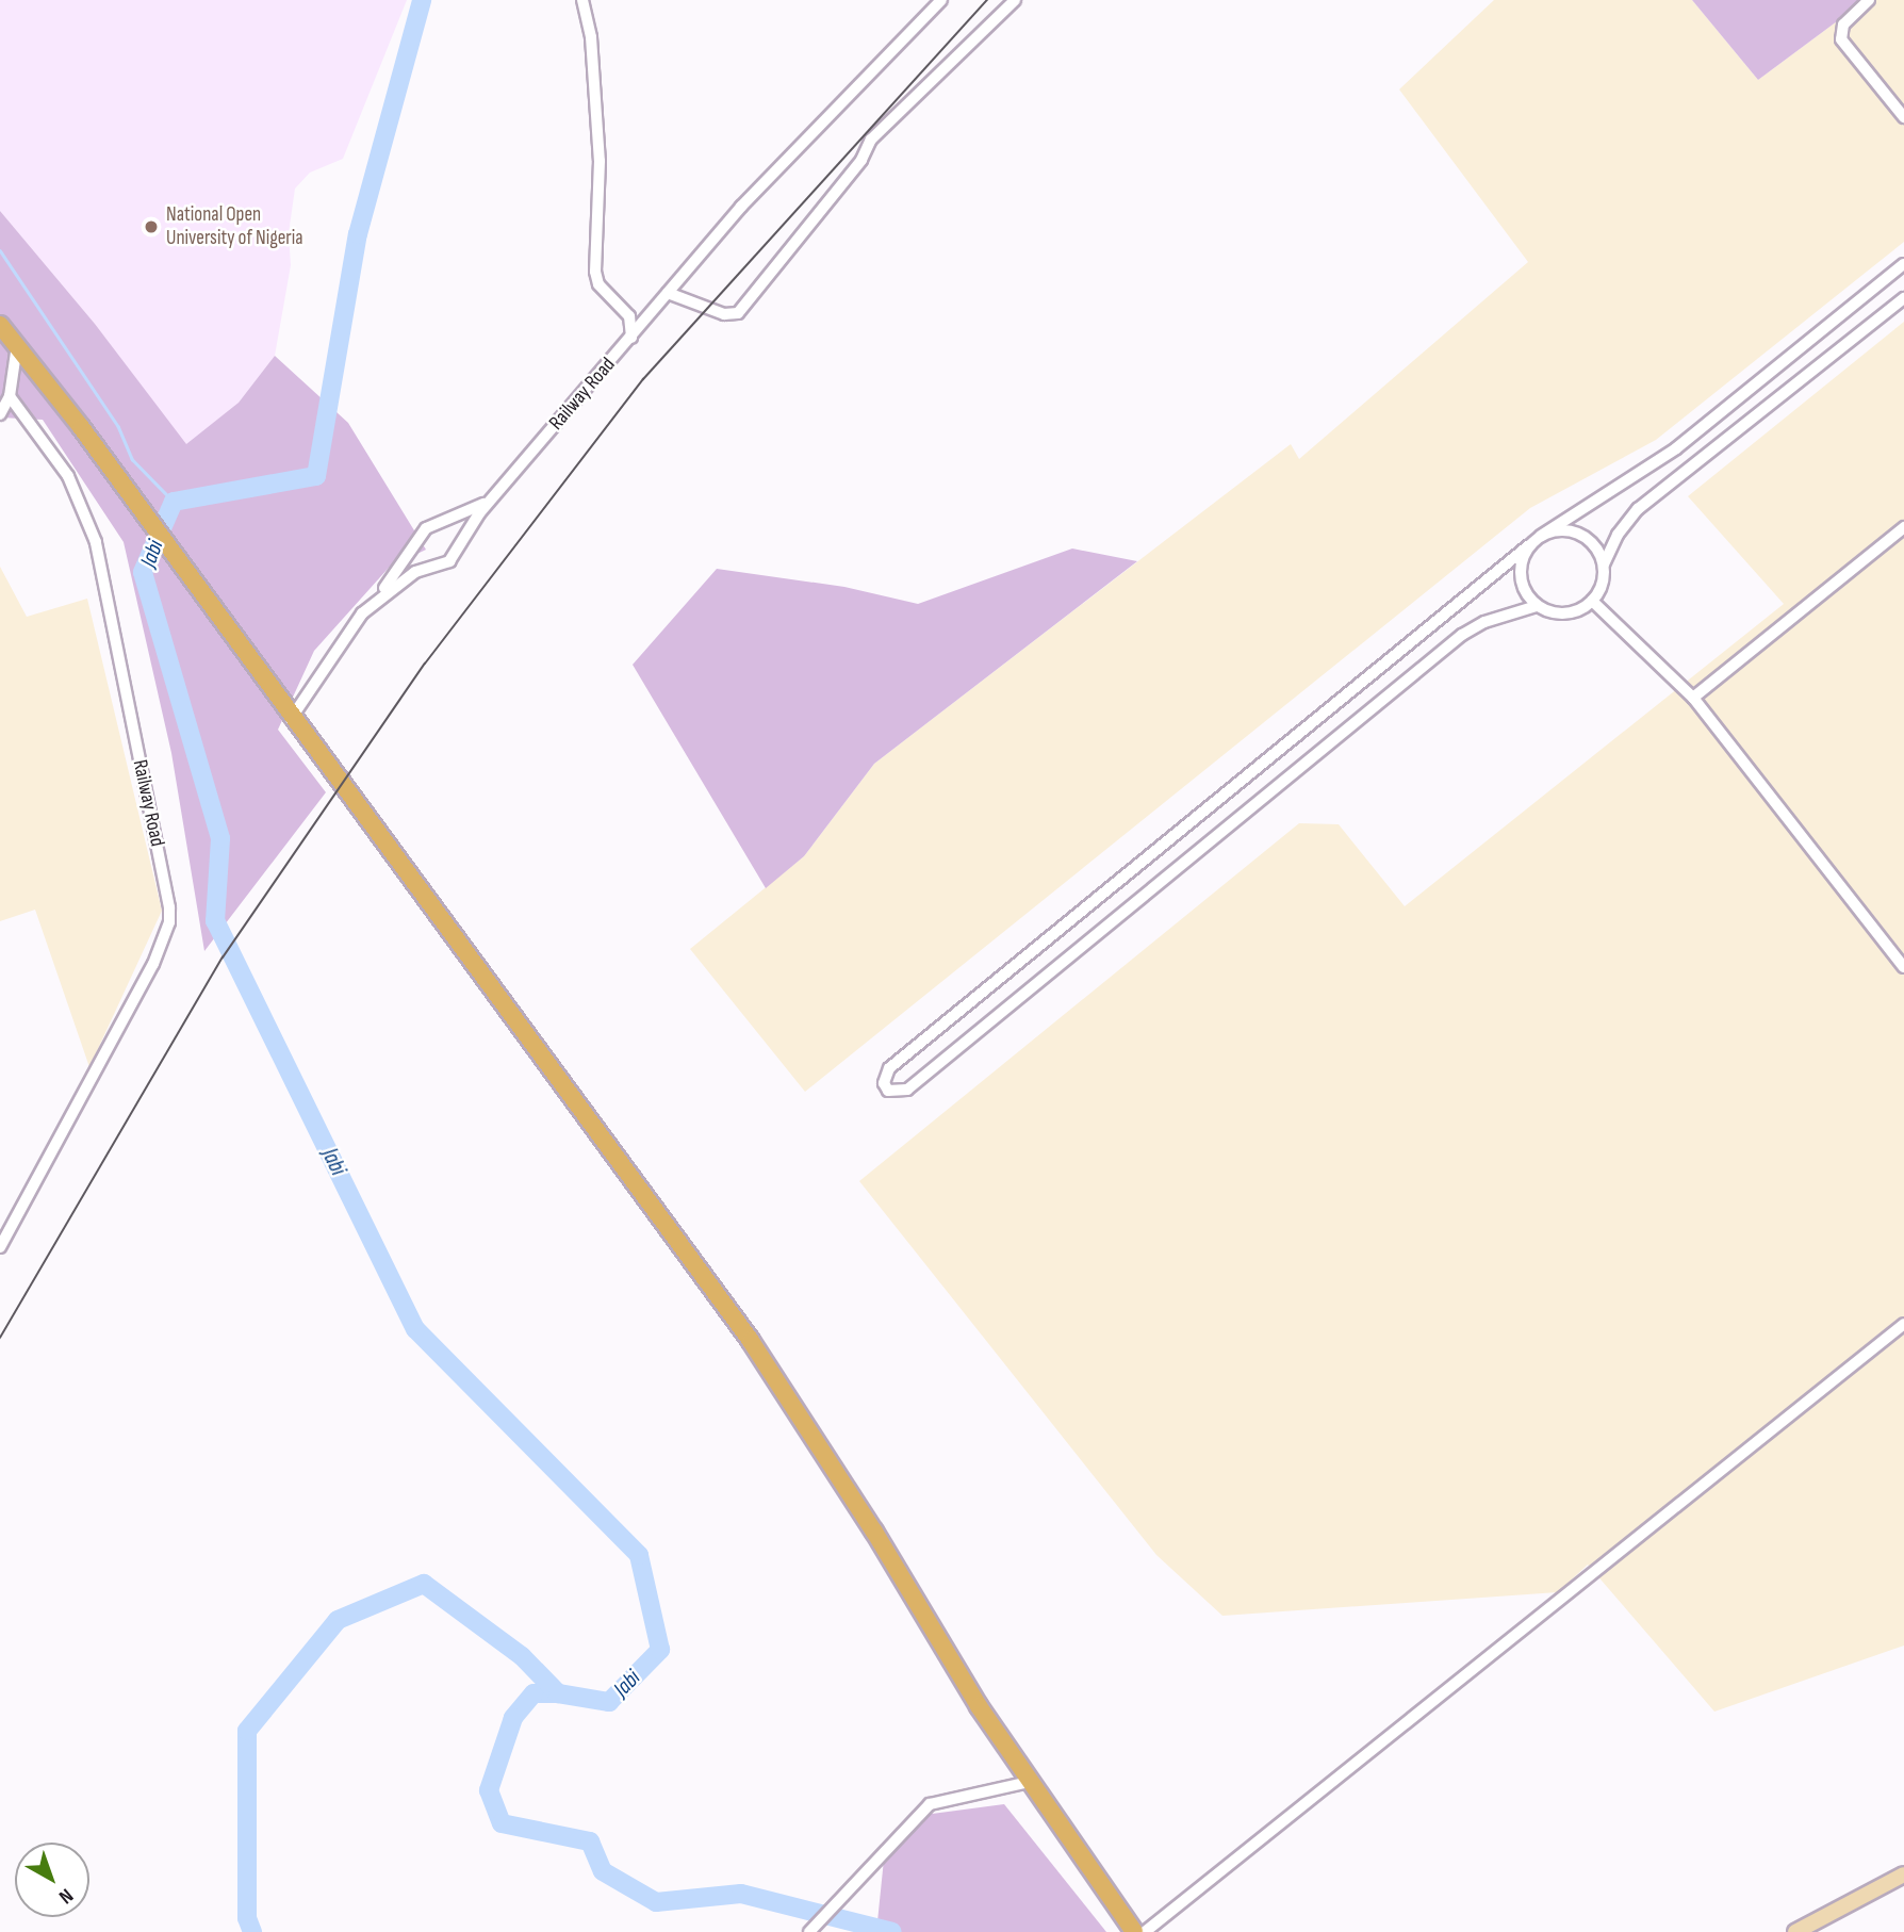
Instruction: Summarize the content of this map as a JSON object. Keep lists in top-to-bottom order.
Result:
{
  "streets": {
    "street": ["Railway Road"]
  },
  "water": ["Jabi"],
  "places": ["National Open University of Nigeria"],
  "north": "bottom right"
}
